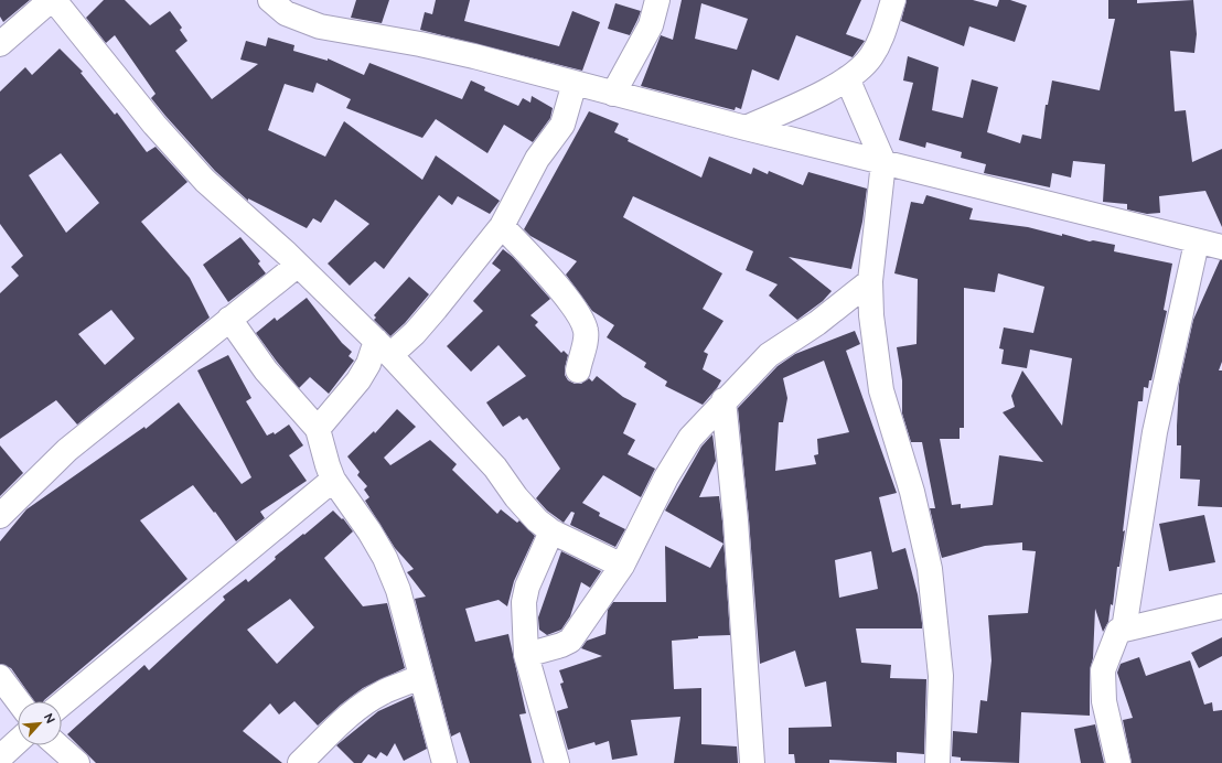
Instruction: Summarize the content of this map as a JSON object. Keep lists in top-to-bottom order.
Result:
{
  "north": "top right"
}
